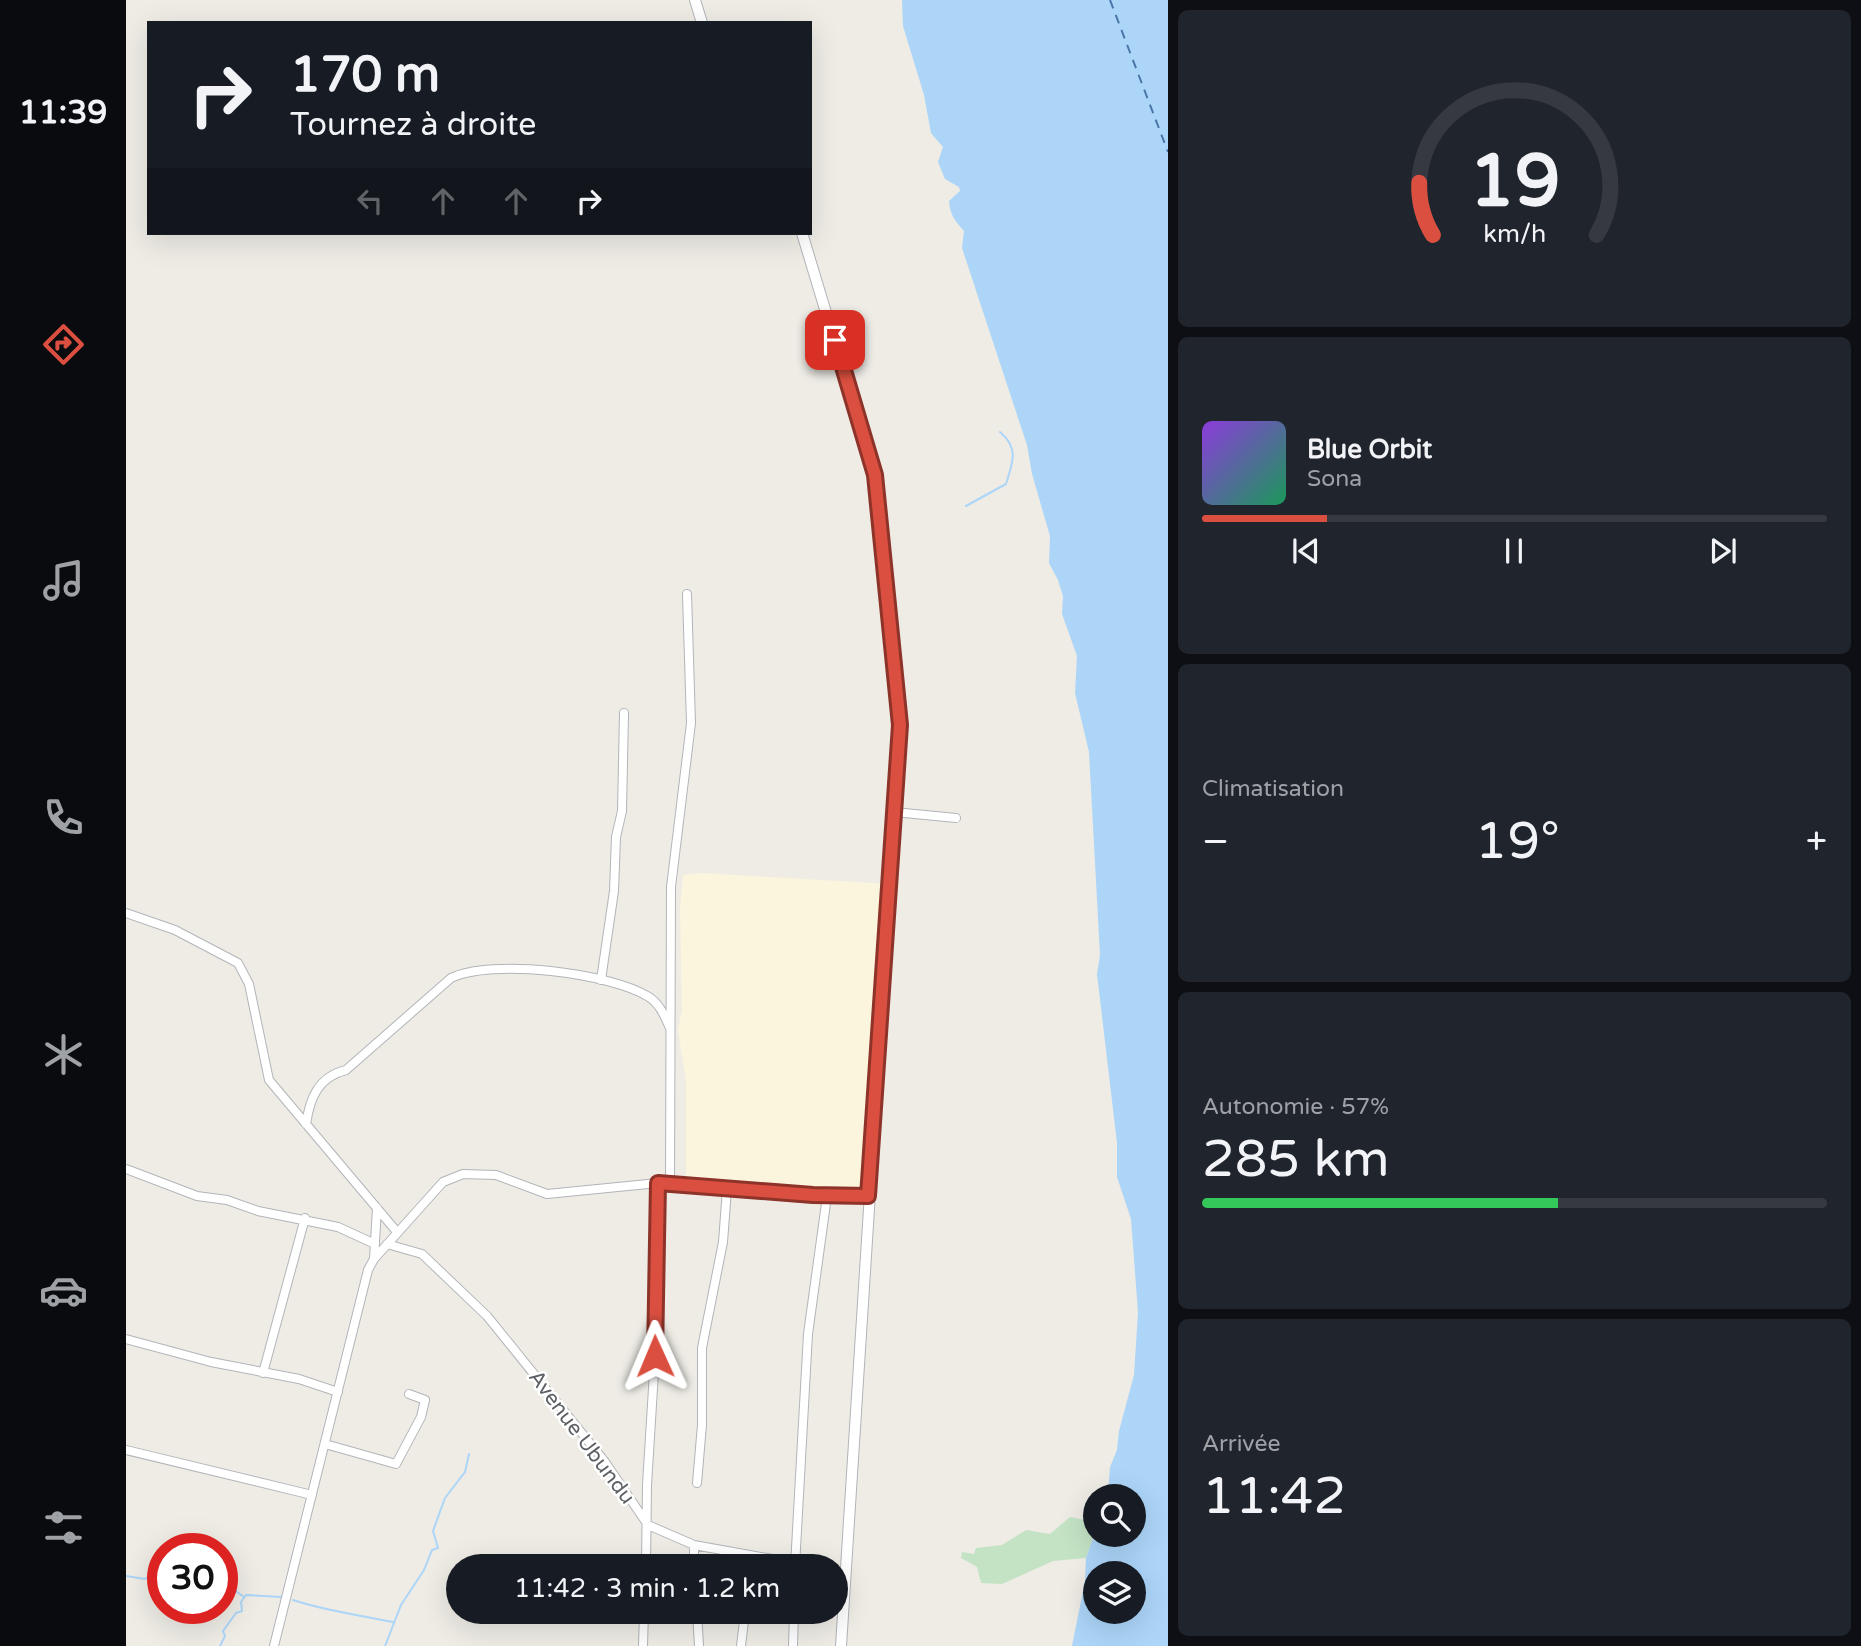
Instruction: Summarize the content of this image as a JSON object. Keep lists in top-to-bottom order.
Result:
{
  "streets": {
    "street": ["Avenue Ubundu"]
  },
  "page": {
    "tabs": "11:39",
    "turn": ["170 m", "Tournez à droite"],
    "song": ["Blue Orbit", "Sona"],
    "tile": [
      "Climatisation",
      ["Autonomie · 57%", "285 km"],
      ["Arrivée", "11:42"]
    ],
    "heat": ["−", "19°", "+"],
    "limit": "30",
    "trip": "11:42 · 3 min · 1.2 km",
    "gauge": ["19", "km/h"]
  }
}
